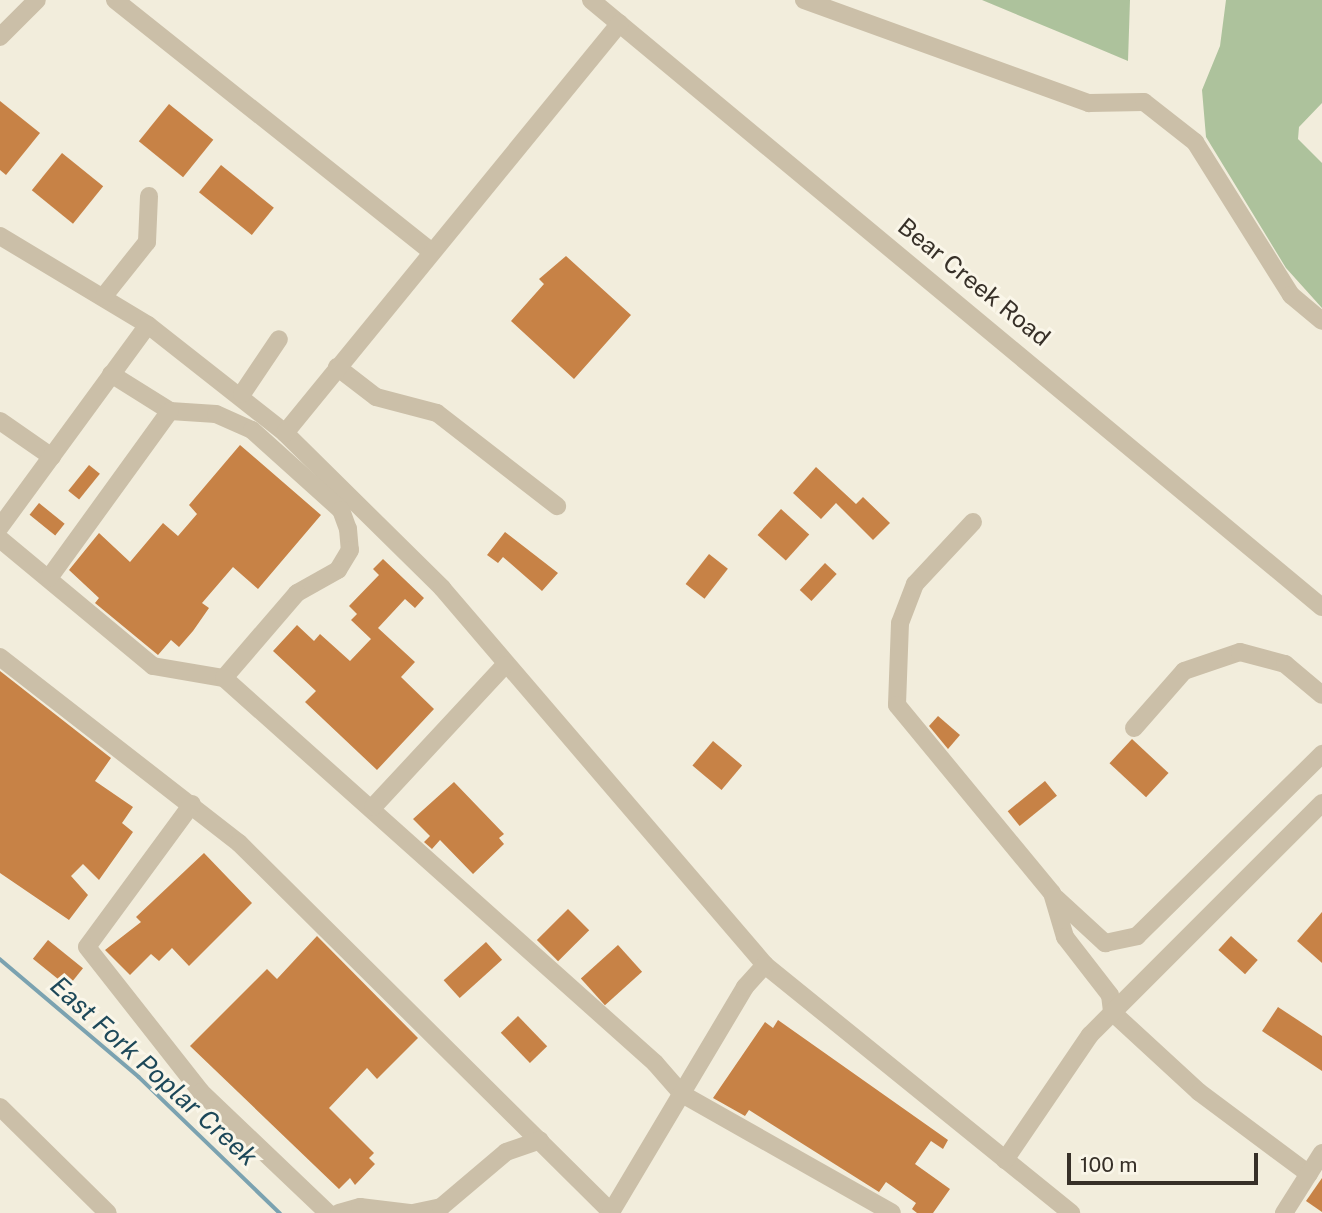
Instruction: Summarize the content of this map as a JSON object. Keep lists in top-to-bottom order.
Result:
{
  "streets": {
    "street": ["Bear Creek Road"]
  },
  "water": ["East Fork Poplar Creek"],
  "scale_bar": "100 m"
}
